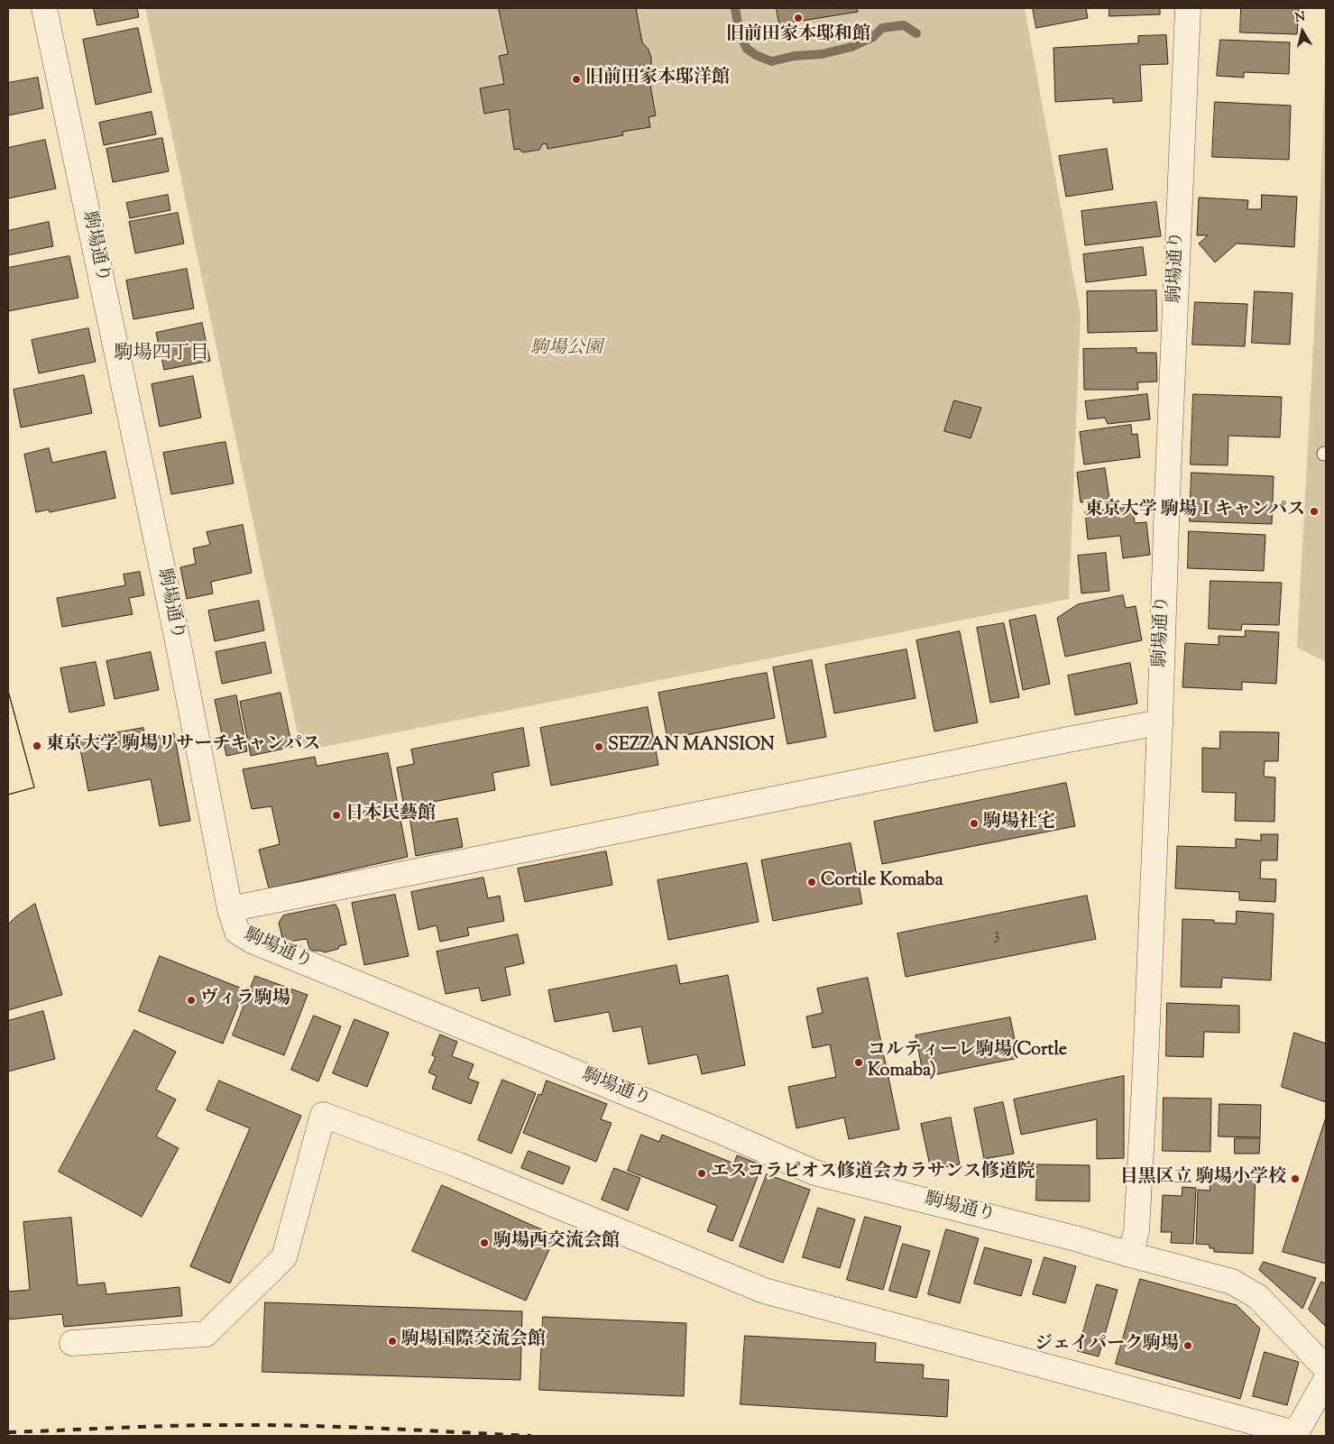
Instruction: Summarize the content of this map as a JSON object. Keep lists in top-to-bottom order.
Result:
{
  "streets": {
    "street": ["駒場通り"]
  },
  "districts": ["駒場四丁目"],
  "parks": ["駒場公園"],
  "places": [
    "旧前田家本邸和館",
    "旧前田家本邸洋館",
    "東京大学 駒場Ⅰキャンパス",
    "東京大学 駒場リサーチキャンパス",
    "SEZZAN MANSION",
    "日本民藝館",
    "駒場社宅",
    "Cortile Komaba",
    "ヴィラ駒場",
    "コルティーレ駒場(Cortle Komaba)",
    "エスコラピオス修道会カラサンス修道院",
    "目黒区立 駒場小学校",
    "駒場西交流会館",
    "駒場国際交流会館",
    "ジェイパーク駒場"
  ],
  "house_numbers": ["3"],
  "north": "top"
}
